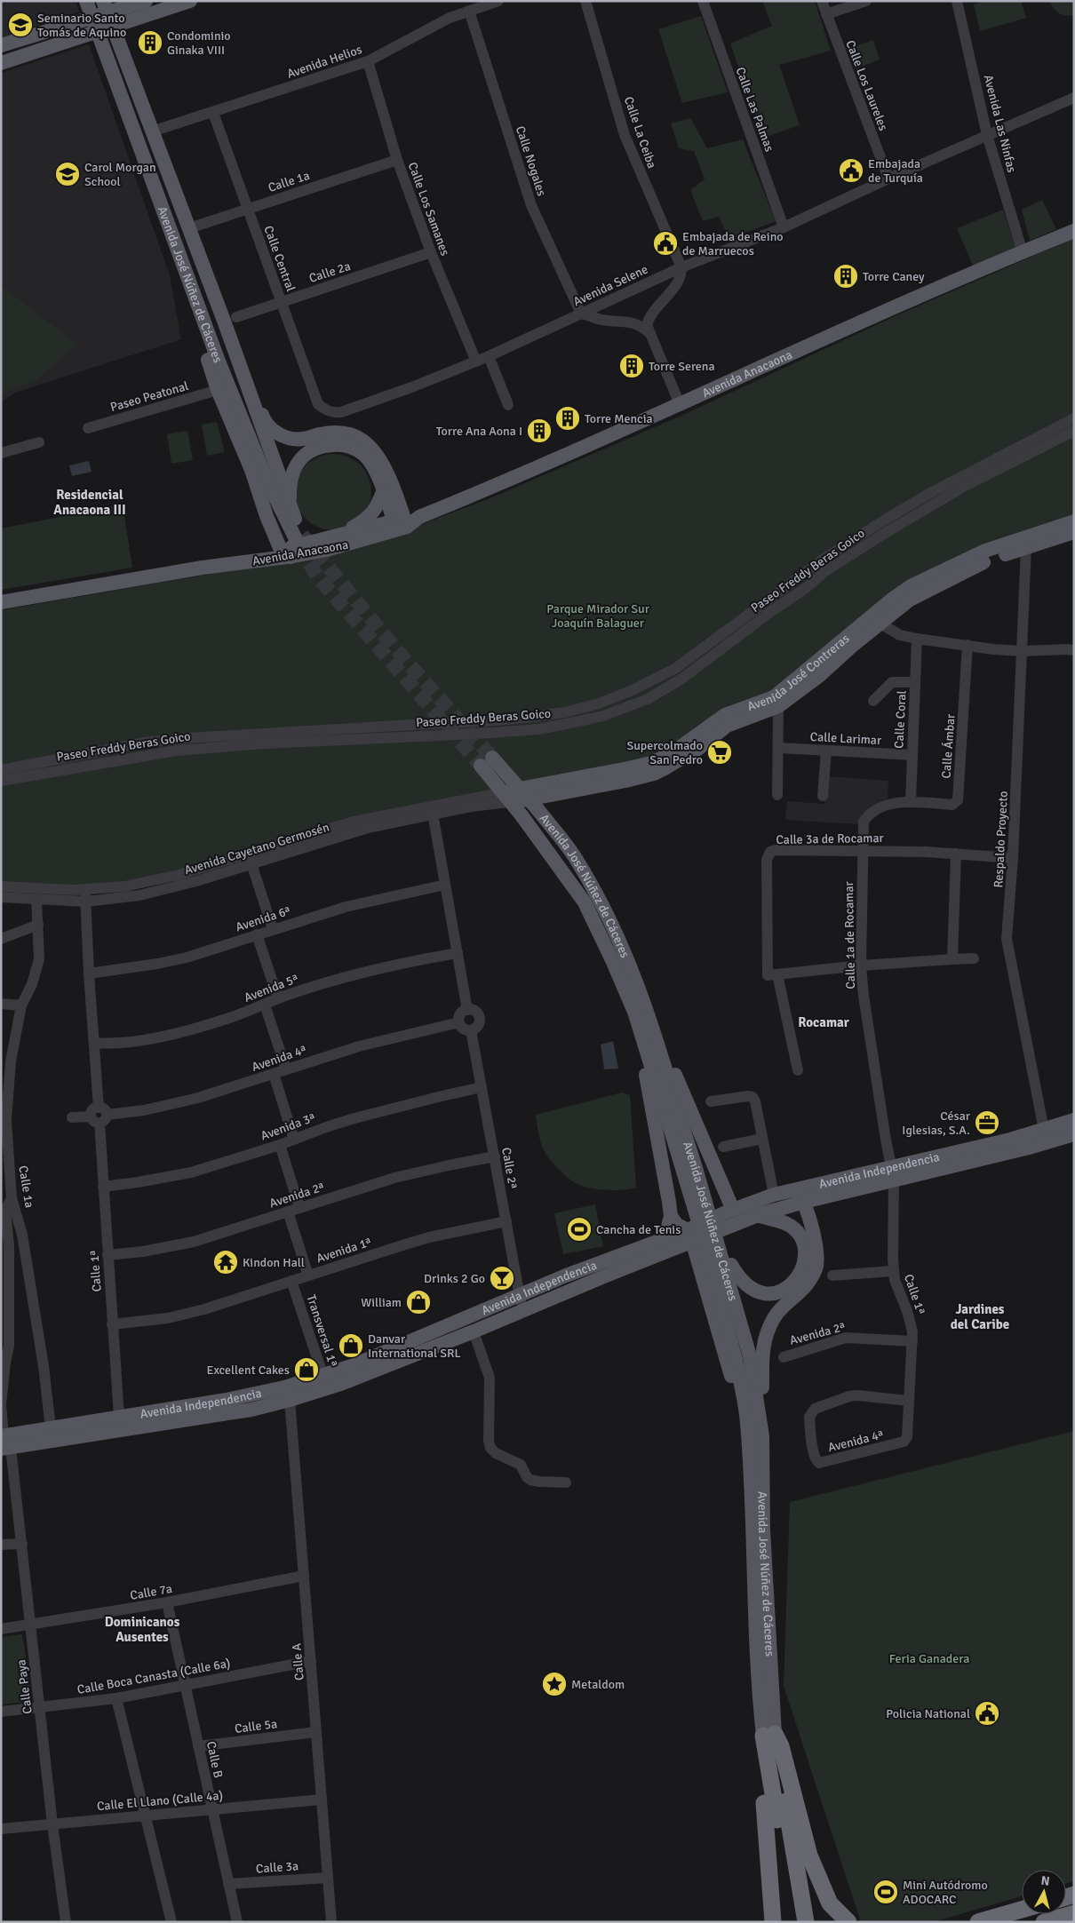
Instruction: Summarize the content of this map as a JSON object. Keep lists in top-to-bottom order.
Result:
{
  "streets": {
    "main road": [
      "Avenida José Núñez de Cáceres",
      "Avenida Anacaona",
      "Avenida José Contreras",
      "Avenida Independencia"
    ],
    "street": [
      "Avenida Helios",
      "Calle Los Laureles",
      "Calle Las Palmas",
      "Avenida Las Ninfas",
      "Calle La Ceiba",
      "Calle Nogales",
      "Calle 1a",
      "Calle Los Samanes",
      "Calle Central",
      "Calle 2a",
      "Avenida Selene",
      "Paseo Peatonal",
      "Paseo Freddy Beras Goico",
      "Calle Coral",
      "Calle Larimar",
      "Calle Ámbar",
      "Calle 3a de Rocamar",
      "Respaldo Proyecto",
      "Avenida Cayetano Germosén",
      "Avenida 6ª",
      "Calle 1a de Rocamar",
      "Avenida 5ª",
      "Avenida 4ª",
      "Avenida 3ª",
      "Calle 2ª",
      "Avenida 2ª",
      "Avenida 1ª",
      "Calle 1ª",
      "Transversal 1ª",
      "Calle 7a",
      "Calle A",
      "Calle Boca Canasta (Calle 6a)",
      "Calle Paya",
      "Calle 5a",
      "Calle B",
      "Calle El Llano (Calle 4a)",
      "Calle 3a"
    ]
  },
  "crossings": [
    ["Avenida Helios", "Calle Nogales"],
    ["Avenida Helios", "Calle Los Samanes"],
    ["Avenida Helios", "Calle Central"],
    ["Avenida Helios", "Avenida José Núñez de Cáceres"],
    ["Calle Los Laureles", "Avenida Selene"],
    ["Calle Las Palmas", "Avenida Selene"],
    ["Avenida Las Ninfas", "Avenida Selene"],
    ["Avenida Las Ninfas", "Avenida Anacaona"],
    ["Calle La Ceiba", "Avenida Selene"],
    ["Calle Nogales", "Avenida Selene"],
    ["Calle 1a", "Calle Los Samanes"],
    ["Calle 1a", "Calle Central"],
    ["Calle 1a", "Avenida José Núñez de Cáceres"],
    ["Calle 1a", "Avenida Cayetano Germosén"],
    ["Calle 1a", "Avenida Independencia"],
    ["Calle Los Samanes", "Calle 2a"],
    ["Calle Los Samanes", "Avenida Selene"],
    ["Calle Central", "Calle 2a"],
    ["Calle Central", "Avenida Selene"],
    ["Avenida José Núñez de Cáceres", "Avenida Anacaona"],
    ["Avenida José Contreras", "Respaldo Proyecto"],
    ["Avenida José Contreras", "Avenida Cayetano Germosén"],
    ["Calle Coral", "Calle Larimar"],
    ["Calle Coral", "Calle Ámbar"],
    ["Calle Coral", "Calle 1a de Rocamar"],
    ["Calle Ámbar", "Calle 1a de Rocamar"],
    ["Calle 3a de Rocamar", "Respaldo Proyecto"],
    ["Calle 3a de Rocamar", "Calle 1a de Rocamar"],
    ["Respaldo Proyecto", "Avenida Independencia"],
    ["Avenida Cayetano Germosén", "Calle 1ª"],
    ["Avenida 6ª", "Calle 1ª"],
    ["Calle 1a de Rocamar", "Avenida Independencia"],
    ["Calle 1a de Rocamar", "Calle 1ª"],
    ["Avenida 5ª", "Calle 1ª"],
    ["Avenida 4ª", "Calle 2ª"],
    ["Avenida 4ª", "Calle 1ª"],
    ["Avenida 3ª", "Calle 2ª"],
    ["Avenida 3ª", "Calle 1ª"],
    ["Calle 2ª", "Avenida Independencia"],
    ["Calle 2ª", "Avenida 2ª"],
    ["Calle 2ª", "Avenida 1ª"],
    ["Avenida Independencia", "Calle 1ª"],
    ["Avenida Independencia", "Transversal 1ª"],
    ["Avenida Independencia", "Calle A"],
    ["Avenida Independencia", "Calle Paya"],
    ["Avenida 2ª", "Calle 1ª"],
    ["Avenida 1ª", "Calle 1ª"],
    ["Avenida 1ª", "Transversal 1ª"],
    ["Calle 7a", "Calle A"],
    ["Calle 7a", "Calle Paya"],
    ["Calle 7a", "Calle B"],
    ["Calle A", "Calle Boca Canasta (Calle 6a)"],
    ["Calle A", "Calle 5a"],
    ["Calle A", "Calle El Llano (Calle 4a)"],
    ["Calle A", "Calle 3a"],
    ["Calle Boca Canasta (Calle 6a)", "Calle Paya"],
    ["Calle Boca Canasta (Calle 6a)", "Calle B"],
    ["Calle Paya", "Calle El Llano (Calle 4a)"],
    ["Calle 5a", "Calle B"],
    ["Calle B", "Calle El Llano (Calle 4a)"],
    ["Calle B", "Calle 3a"]
  ],
  "districts": [
    "Residencial Anacaona III",
    "Rocamar",
    "Jardines del Caribe",
    "Dominicanos Ausentes"
  ],
  "parks": ["Parque Mirador Sur Joaquín Balaguer", "Feria Ganadera"],
  "places": {
    "school or university": ["Seminario Santo Tomás de Aquino", "Carol Morgan School"],
    "building": [
      "Condominio Ginaka VIII",
      "Torre Caney",
      "Torre Serena",
      "Torre Mencia",
      "Torre Ana Aona I"
    ],
    "public building": ["Embajada de Turquía", "Embajada de Reino de Marruecos", "Policia National"],
    "supermarket": ["Supercolmado San Pedro"],
    "office": ["César Iglesias, S.A."],
    "sports": ["Cancha de Tenis", "Mini Autódromo ADOCARC"],
    "temple": ["Kindon Hall"],
    "bar": ["Drinks 2 Go"],
    "shop": ["William", "Danvar International SRL", "Excellent Cakes"],
    "place": ["Metaldom"]
  },
  "north": "top"
}
